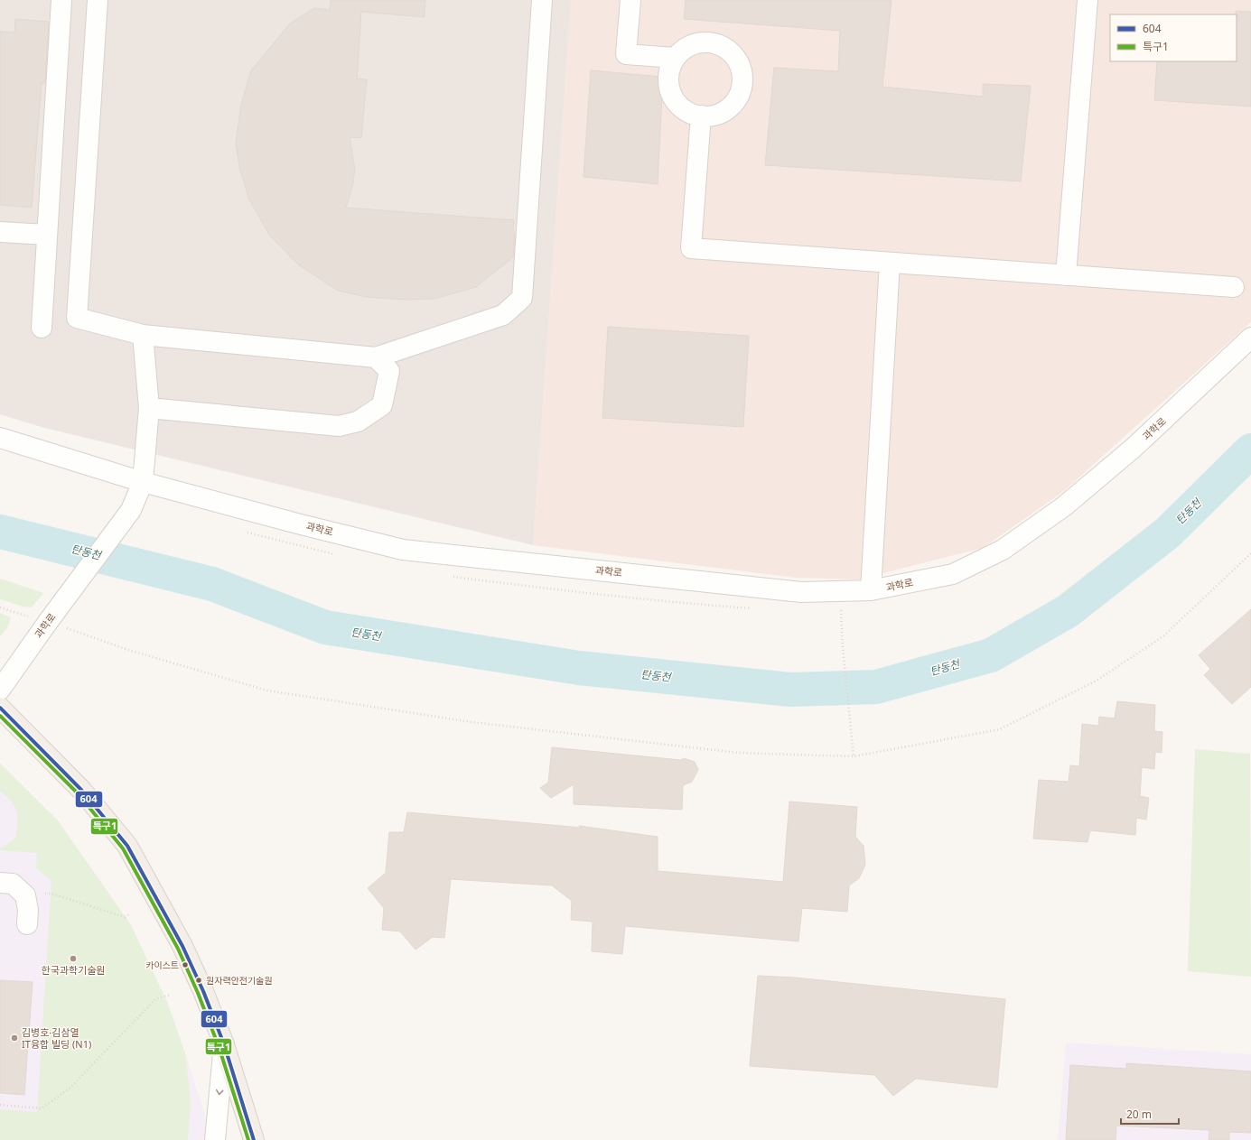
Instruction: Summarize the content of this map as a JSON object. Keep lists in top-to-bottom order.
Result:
{
  "streets": {
    "street": ["과학로"]
  },
  "water": ["탄동천"],
  "places": [
    "한국과학기술원",
    "카이스트",
    "원자력안전기술원",
    "김병호·김삼열 IT융합 빌딩 (N1)"
  ],
  "lines": ["transit line 604", "transit line 특구1"],
  "legend": ["604", "특구1"],
  "scale_bar": "20 m"
}
